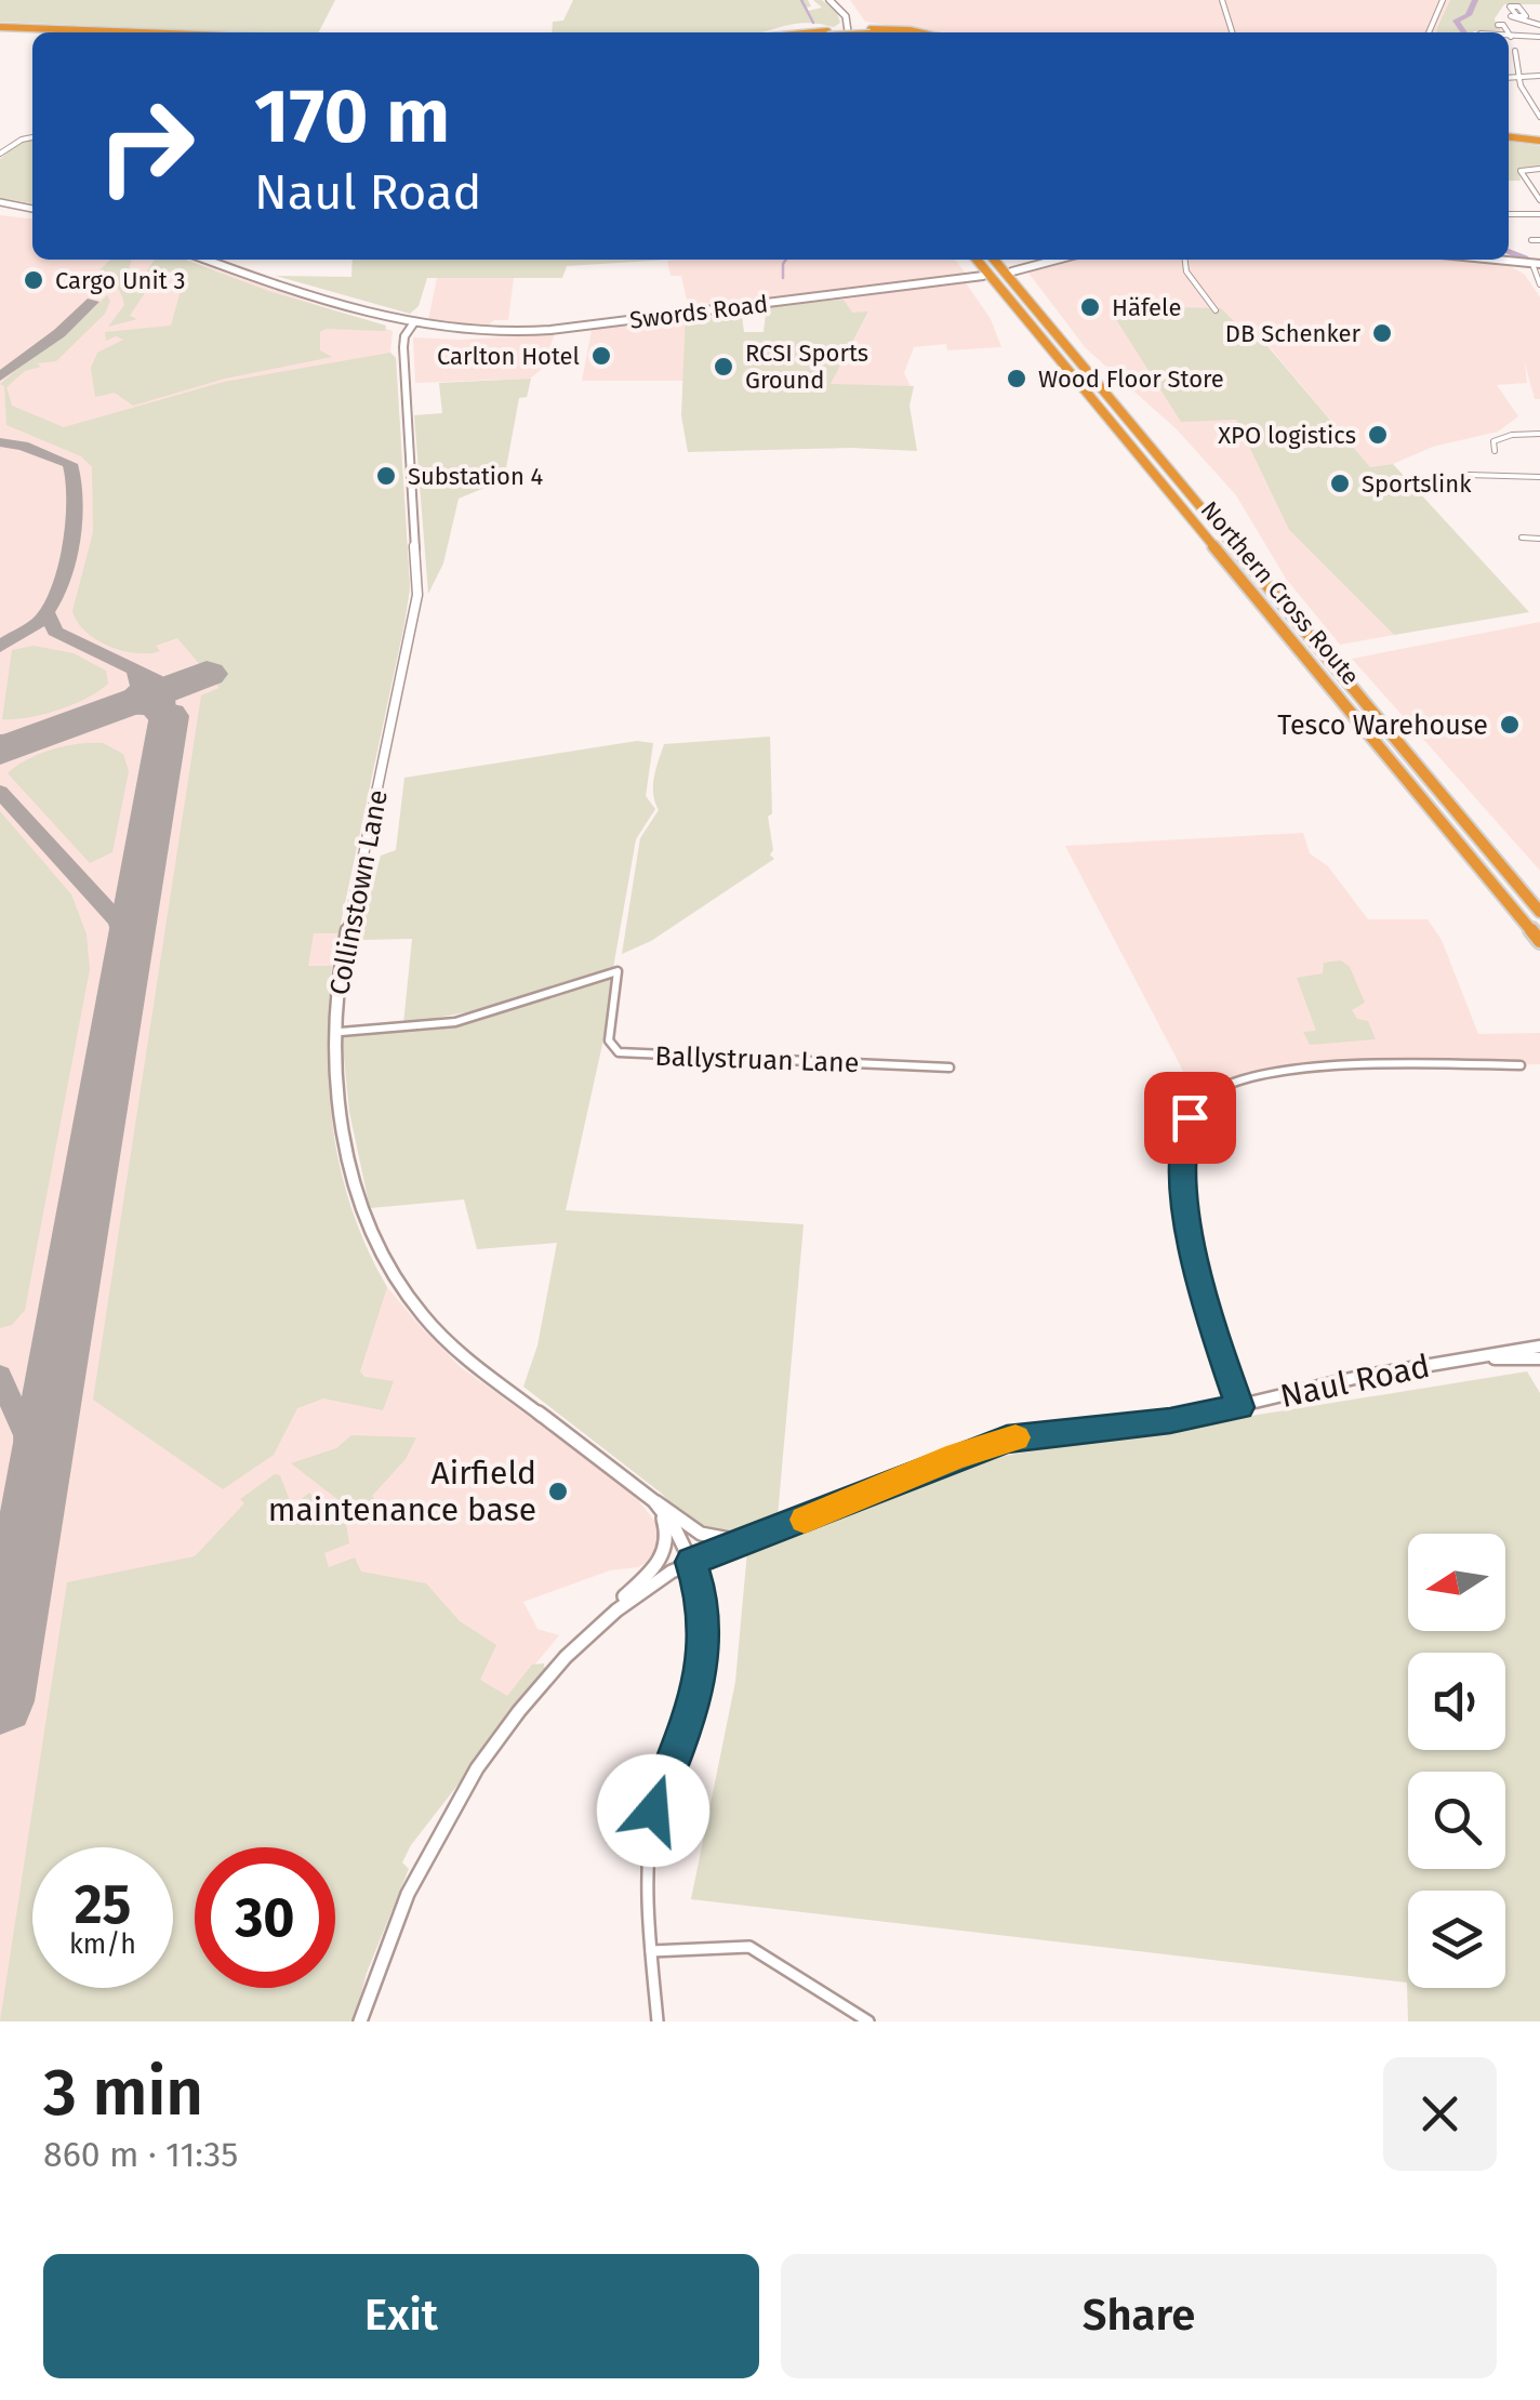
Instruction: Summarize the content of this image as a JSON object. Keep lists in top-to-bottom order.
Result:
{
  "streets": {
    "highway": ["Northern Cross Route"],
    "main road": ["Swords Road", "Collinstown Lane", "Naul Road"],
    "street": ["Ballystruan Lane"]
  },
  "crossings": [
    ["Swords Road", "Northern Cross Route"],
    ["Swords Road", "Collinstown Lane"],
    ["Collinstown Lane", "Ballystruan Lane"],
    ["Collinstown Lane", "Naul Road"]
  ],
  "places": [
    "Cargo Unit 3",
    "Häfele",
    "DB Schenker",
    "Carlton Hotel",
    "RCSI Sports Ground",
    "Wood Floor Store",
    "XPO logistics",
    "Substation 4",
    "Sportslink",
    "Tesco Warehouse",
    "Airfield maintenance base"
  ],
  "north": "left",
  "page": {
    "turn": ["170 m", "Naul Road"],
    "speed": "25 km/h",
    "limit": "30",
    "heading": ["3 min", "860 m · 11:35"],
    "buttons": ["Exit", "Share"]
  }
}
